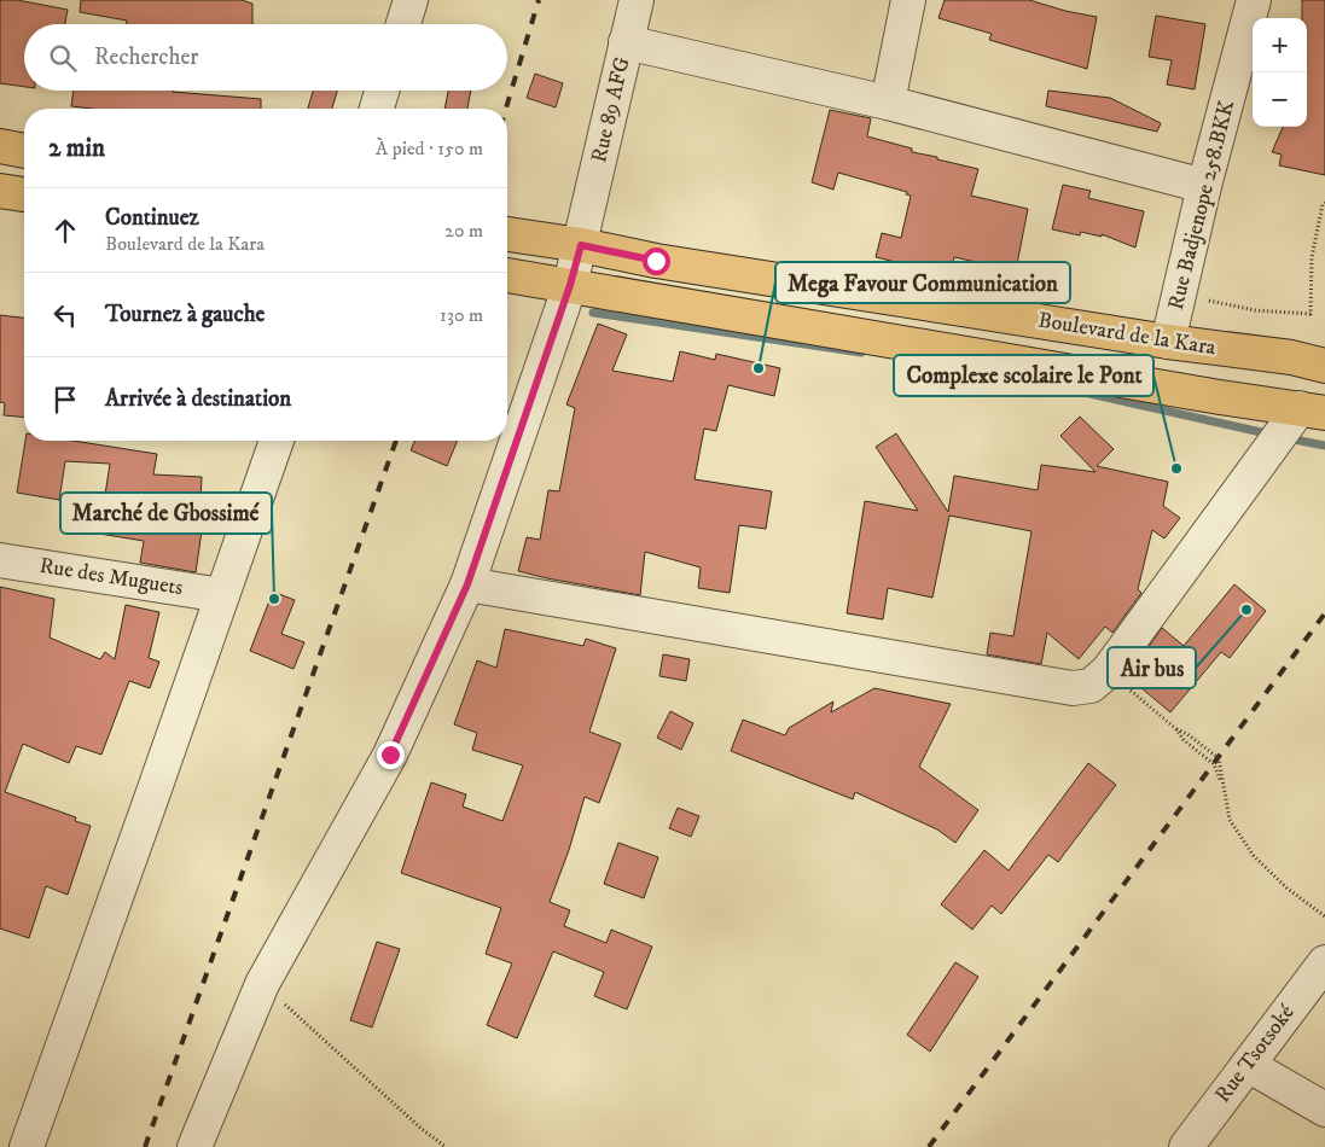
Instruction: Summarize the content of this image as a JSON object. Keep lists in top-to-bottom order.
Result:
{
  "streets": {
    "main road": ["Boulevard de la Kara"],
    "street": [
      "Rue 89 AFG",
      "Rue Badjenope 258.BKK",
      "Rue des Muguets",
      "Rue Tsotsoké"
    ]
  },
  "crossings": [
    ["Rue 89 AFG", "Boulevard de la Kara"],
    ["Rue Badjenope 258.BKK", "Boulevard de la Kara"]
  ],
  "places": [
    "Mega Favour Communication",
    "Complexe scolaire le Pont",
    "Marché de Gbossimé",
    "Air bus"
  ],
  "page": {
    "map_buttons": ["+", "−"],
    "search": "Rechercher",
    "heading": ["2 min", "À pied · 150 m"],
    "list": [
      ["Continuez", "Boulevard de la Kara", "20 m"],
      ["Tournez à gauche", "130 m"],
      "Arrivée à destination"
    ]
  }
}
